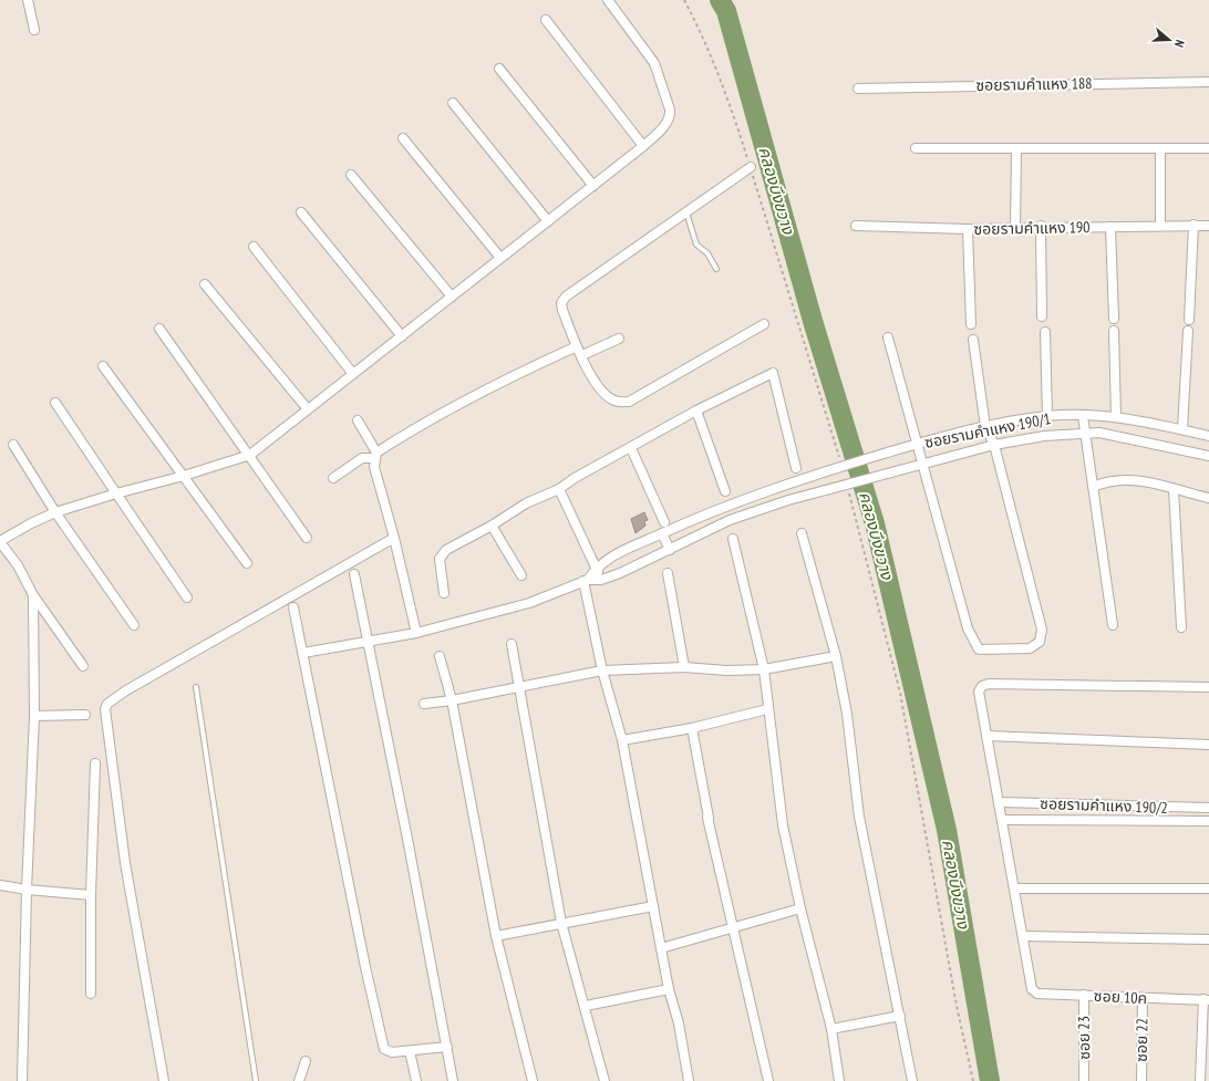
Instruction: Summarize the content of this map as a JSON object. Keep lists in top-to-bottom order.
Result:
{
  "streets": {
    "street": [
      "ซอยรามคำแหง 188",
      "ซอยรามคำแหง 190",
      "ซอยรามคำแหง 190/1",
      "ซอยรามคำแหง 190/2",
      "ซอย 10ค",
      "ซอย 23",
      "ซอย 22"
    ]
  },
  "crossings": [
    ["ซอย 10ค", "ซอย 23"],
    ["ซอย 10ค", "ซอย 22"]
  ],
  "water": ["คลองบึงขวาง"],
  "north": "right"
}
